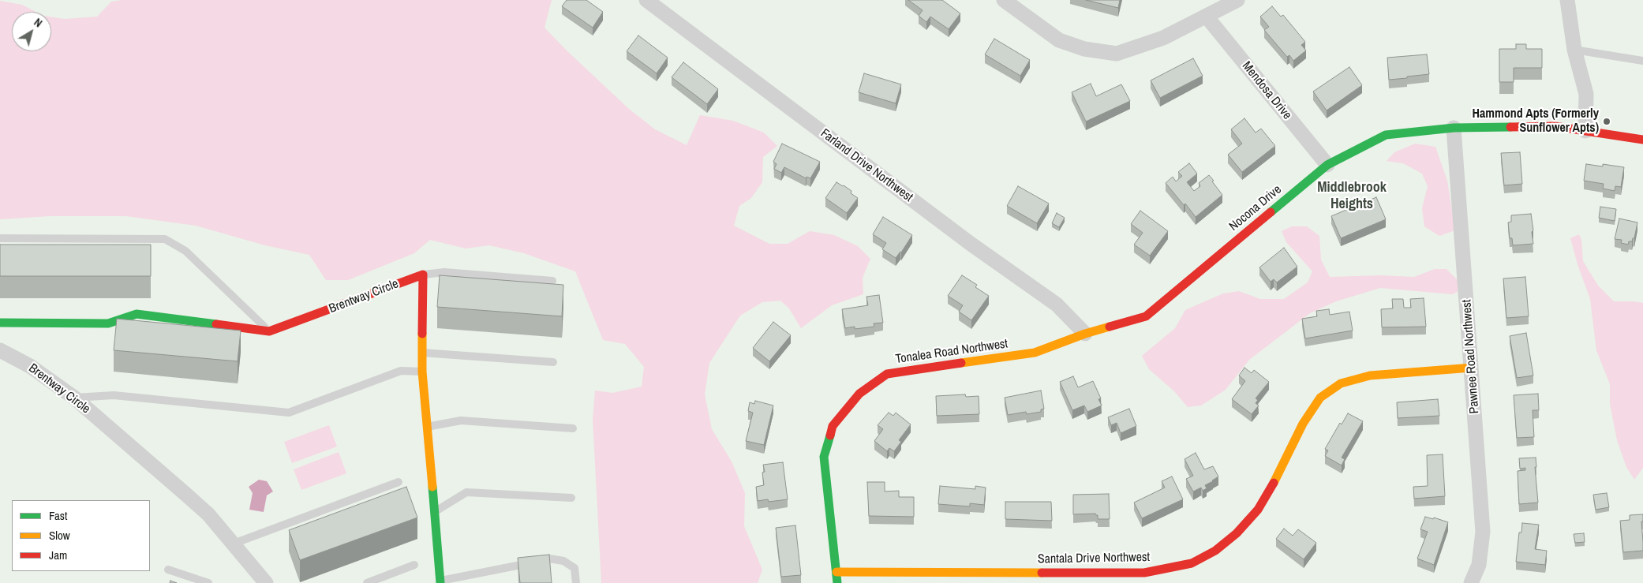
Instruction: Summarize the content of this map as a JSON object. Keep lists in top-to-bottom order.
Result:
{
  "streets": {
    "street": [
      "Mendosa Drive",
      "Farland Drive Northwest",
      "Nocona Drive",
      "Brentway Circle",
      "Tonalea Road Northwest",
      "Pawnee Road Northwest",
      "Santala Drive Northwest"
    ]
  },
  "crossings": [
    ["Mendosa Drive", "Nocona Drive"],
    ["Farland Drive Northwest", "Nocona Drive"],
    ["Farland Drive Northwest", "Tonalea Road Northwest"],
    ["Nocona Drive", "Tonalea Road Northwest"],
    ["Nocona Drive", "Pawnee Road Northwest"],
    ["Tonalea Road Northwest", "Santala Drive Northwest"],
    ["Pawnee Road Northwest", "Santala Drive Northwest"]
  ],
  "districts": ["Middlebrook Heights"],
  "places": ["Hammond Apts (Formerly Sunflower Apts)"],
  "legend": ["Fast", "Slow", "Jam"],
  "north": "top right"
}
